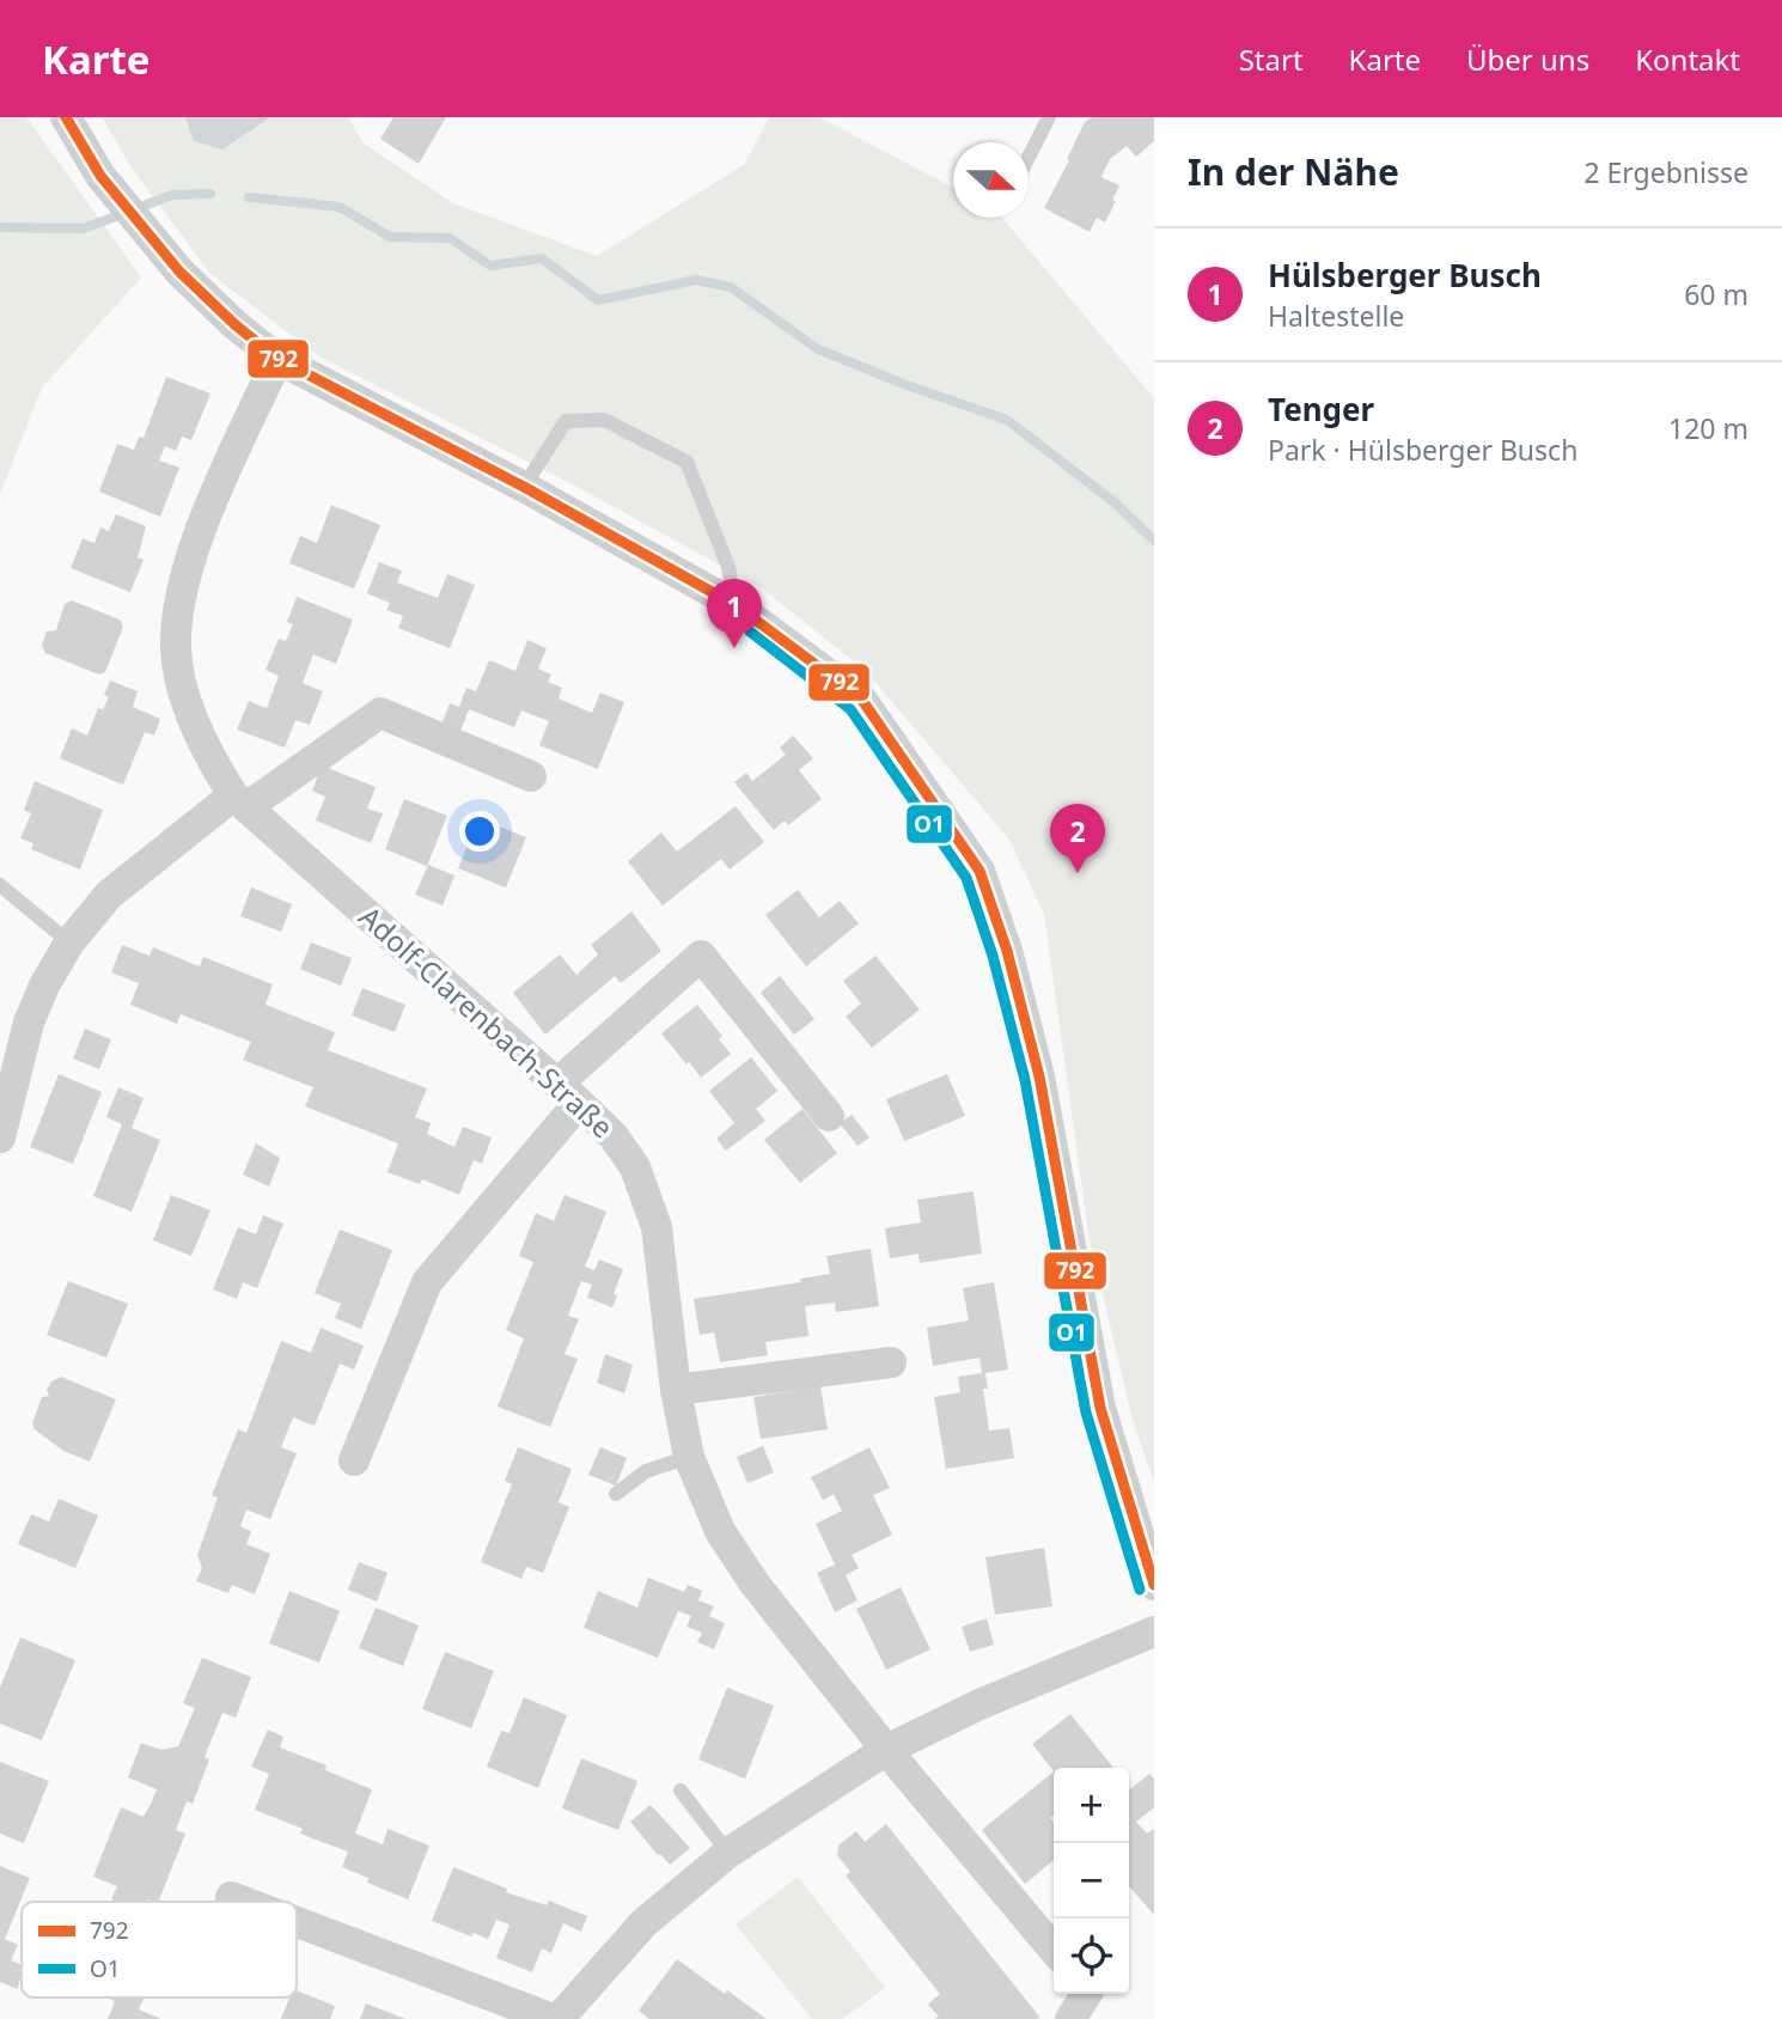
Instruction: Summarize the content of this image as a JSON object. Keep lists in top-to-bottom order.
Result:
{
  "streets": {
    "street": ["Adolf-Clarenbach-Straße"]
  },
  "lines": ["transit line 792", "transit line O1"],
  "legend": ["792", "O1"],
  "north": "right",
  "page": {
    "header": "Karte",
    "nav": [
      "Start",
      "Karte",
      "Über uns",
      "Kontakt"
    ],
    "heading": ["In der Nähe", "2 Ergebnisse"],
    "list": [
      {
        "mark": "1",
        "name": "Hülsberger Busch",
        "note": "Haltestelle",
        "value": "60 m"
      },
      {
        "mark": "2",
        "name": "Tenger",
        "note": "Park · Hülsberger Busch",
        "value": "120 m"
      }
    ],
    "pins": ["1", "2"],
    "map_buttons": ["+", "−"]
  }
}
